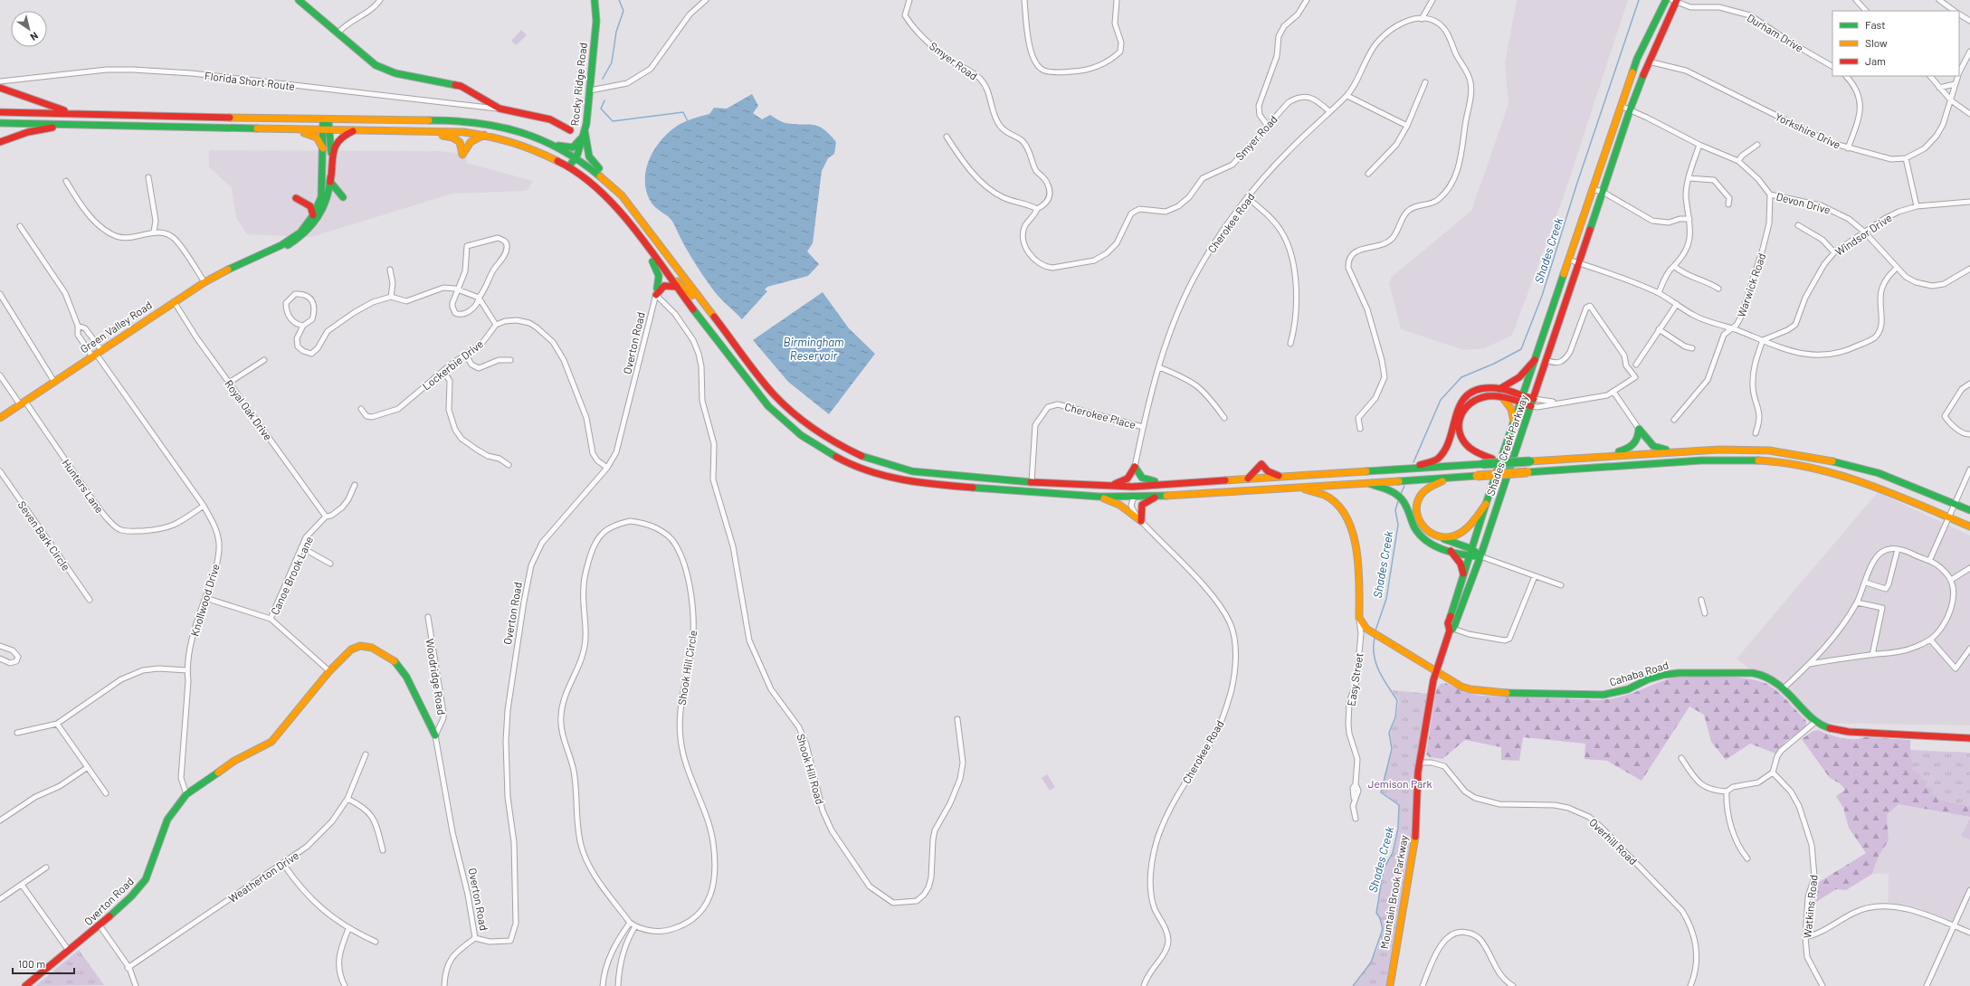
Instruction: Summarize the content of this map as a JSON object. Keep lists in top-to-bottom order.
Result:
{
  "streets": {
    "main road": [
      "Rocky Ridge Road",
      "Green Valley Road",
      "Overton Road",
      "Shades Creek Parkway",
      "Cahaba Road",
      "Mountain Brook Parkway"
    ],
    "street": [
      "Durham Drive",
      "Smyer Road",
      "Florida Short Route",
      "Yorkshire Drive",
      "Devon Drive",
      "Cherokee Road",
      "Windsor Drive",
      "Warwick Road",
      "Lockerbie Drive",
      "Royal Oak Drive",
      "Cherokee Place",
      "Hunters Lane",
      "Seven Bark Circle",
      "Canoe Brook Lane",
      "Knollwood Drive",
      "Shook Hill Circle",
      "Woodridge Road",
      "Easy Street",
      "Shook Hill Road",
      "Overhill Road",
      "Weatherton Drive",
      "Watkins Road"
    ]
  },
  "crossings": [
    ["Durham Drive", "Shades Creek Parkway"],
    ["Smyer Road", "Cherokee Road"],
    ["Yorkshire Drive", "Shades Creek Parkway"],
    ["Devon Drive", "Windsor Drive"],
    ["Devon Drive", "Warwick Road"],
    ["Devon Drive", "Shades Creek Parkway"],
    ["Cherokee Road", "Cherokee Place"],
    ["Green Valley Road", "Royal Oak Drive"],
    ["Green Valley Road", "Hunters Lane"],
    ["Green Valley Road", "Knollwood Drive"],
    ["Overton Road", "Knollwood Drive"],
    ["Overton Road", "Woodridge Road"],
    ["Overton Road", "Shook Hill Road"],
    ["Royal Oak Drive", "Canoe Brook Lane"],
    ["Shades Creek Parkway", "Cahaba Road"],
    ["Shades Creek Parkway", "Mountain Brook Parkway"],
    ["Hunters Lane", "Knollwood Drive"],
    ["Cahaba Road", "Easy Street"],
    ["Cahaba Road", "Mountain Brook Parkway"],
    ["Overhill Road", "Mountain Brook Parkway"]
  ],
  "water": ["Shades Creek", "Birmingham Reservoir"],
  "parks": ["Jemison Park"],
  "legend": ["Fast", "Slow", "Jam"],
  "scale_bar": "100 m",
  "north": "bottom right"
}
